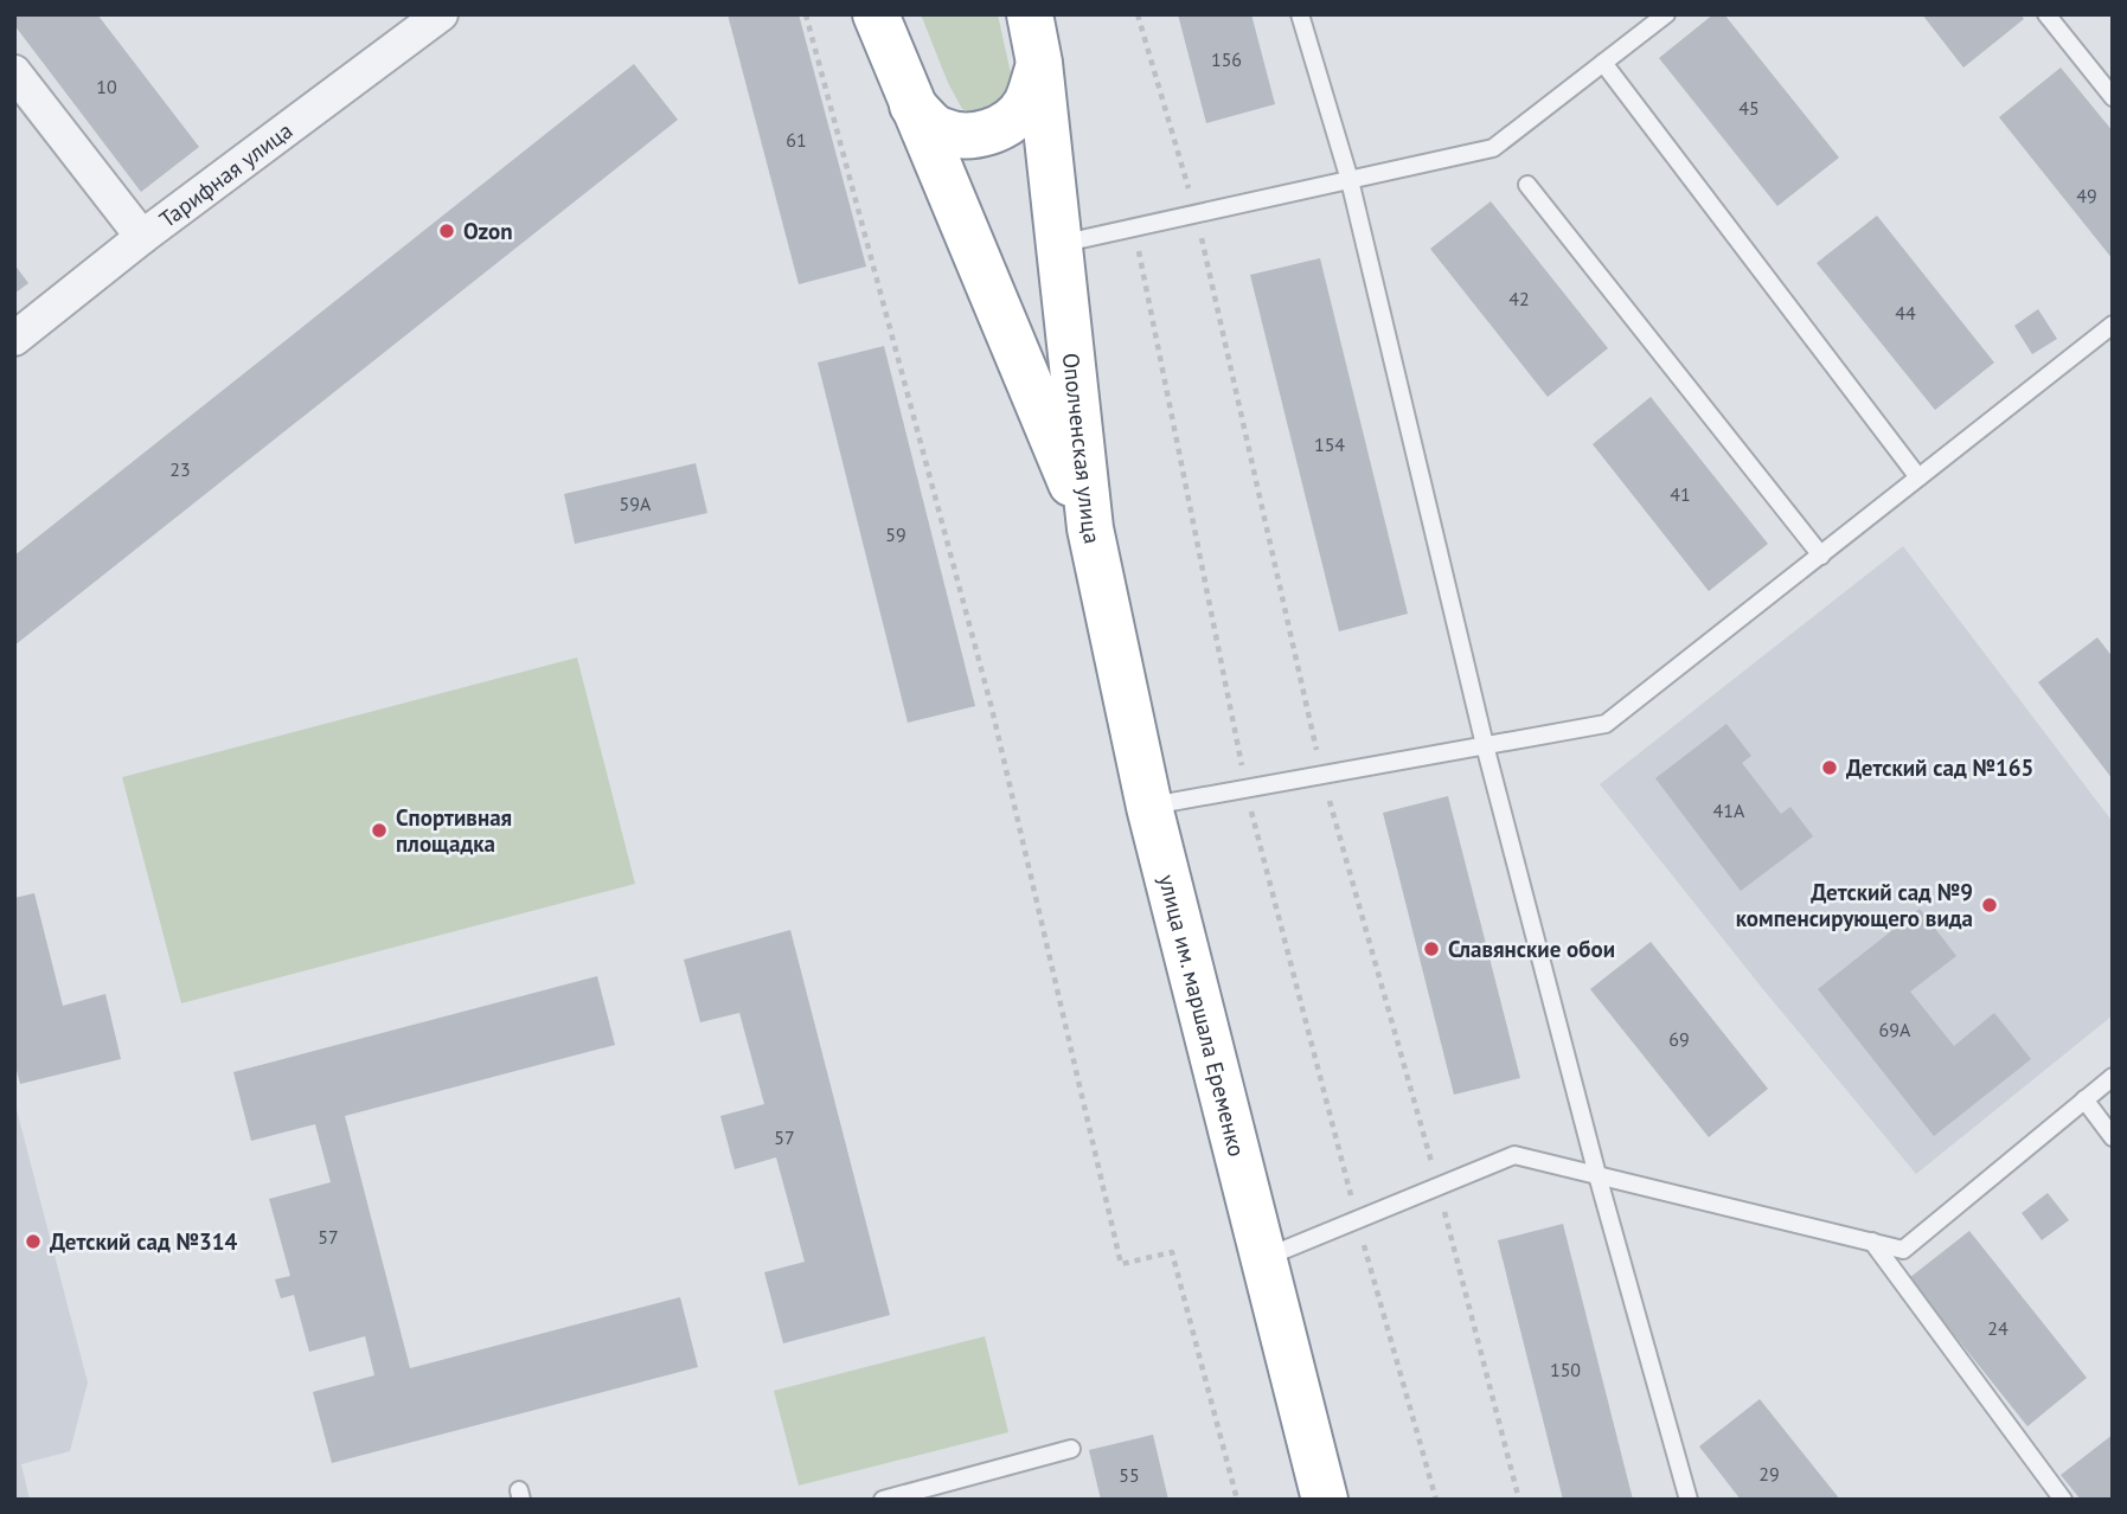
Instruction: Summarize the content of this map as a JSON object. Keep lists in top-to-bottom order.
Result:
{
  "streets": {
    "highway": ["Ополченская улица", "улица им. маршала Еременко"],
    "street": ["Тарифная улица"]
  },
  "crossings": [
    ["Ополченская улица", "улица им. маршала Еременко"]
  ],
  "places": [
    "Ozon",
    "Детский сад №165",
    "Спортивная площадка",
    "Детский сад №9 компенсирующего вида",
    "Славянские обои",
    "Детский сад №314"
  ],
  "house_numbers": [
    "156",
    "10",
    "45",
    "61",
    "49",
    "42",
    "44",
    "154",
    "23",
    "41",
    "59А",
    "59",
    "41А",
    "69А",
    "69",
    "57",
    "57",
    "24",
    "150",
    "29",
    "55"
  ]
}
